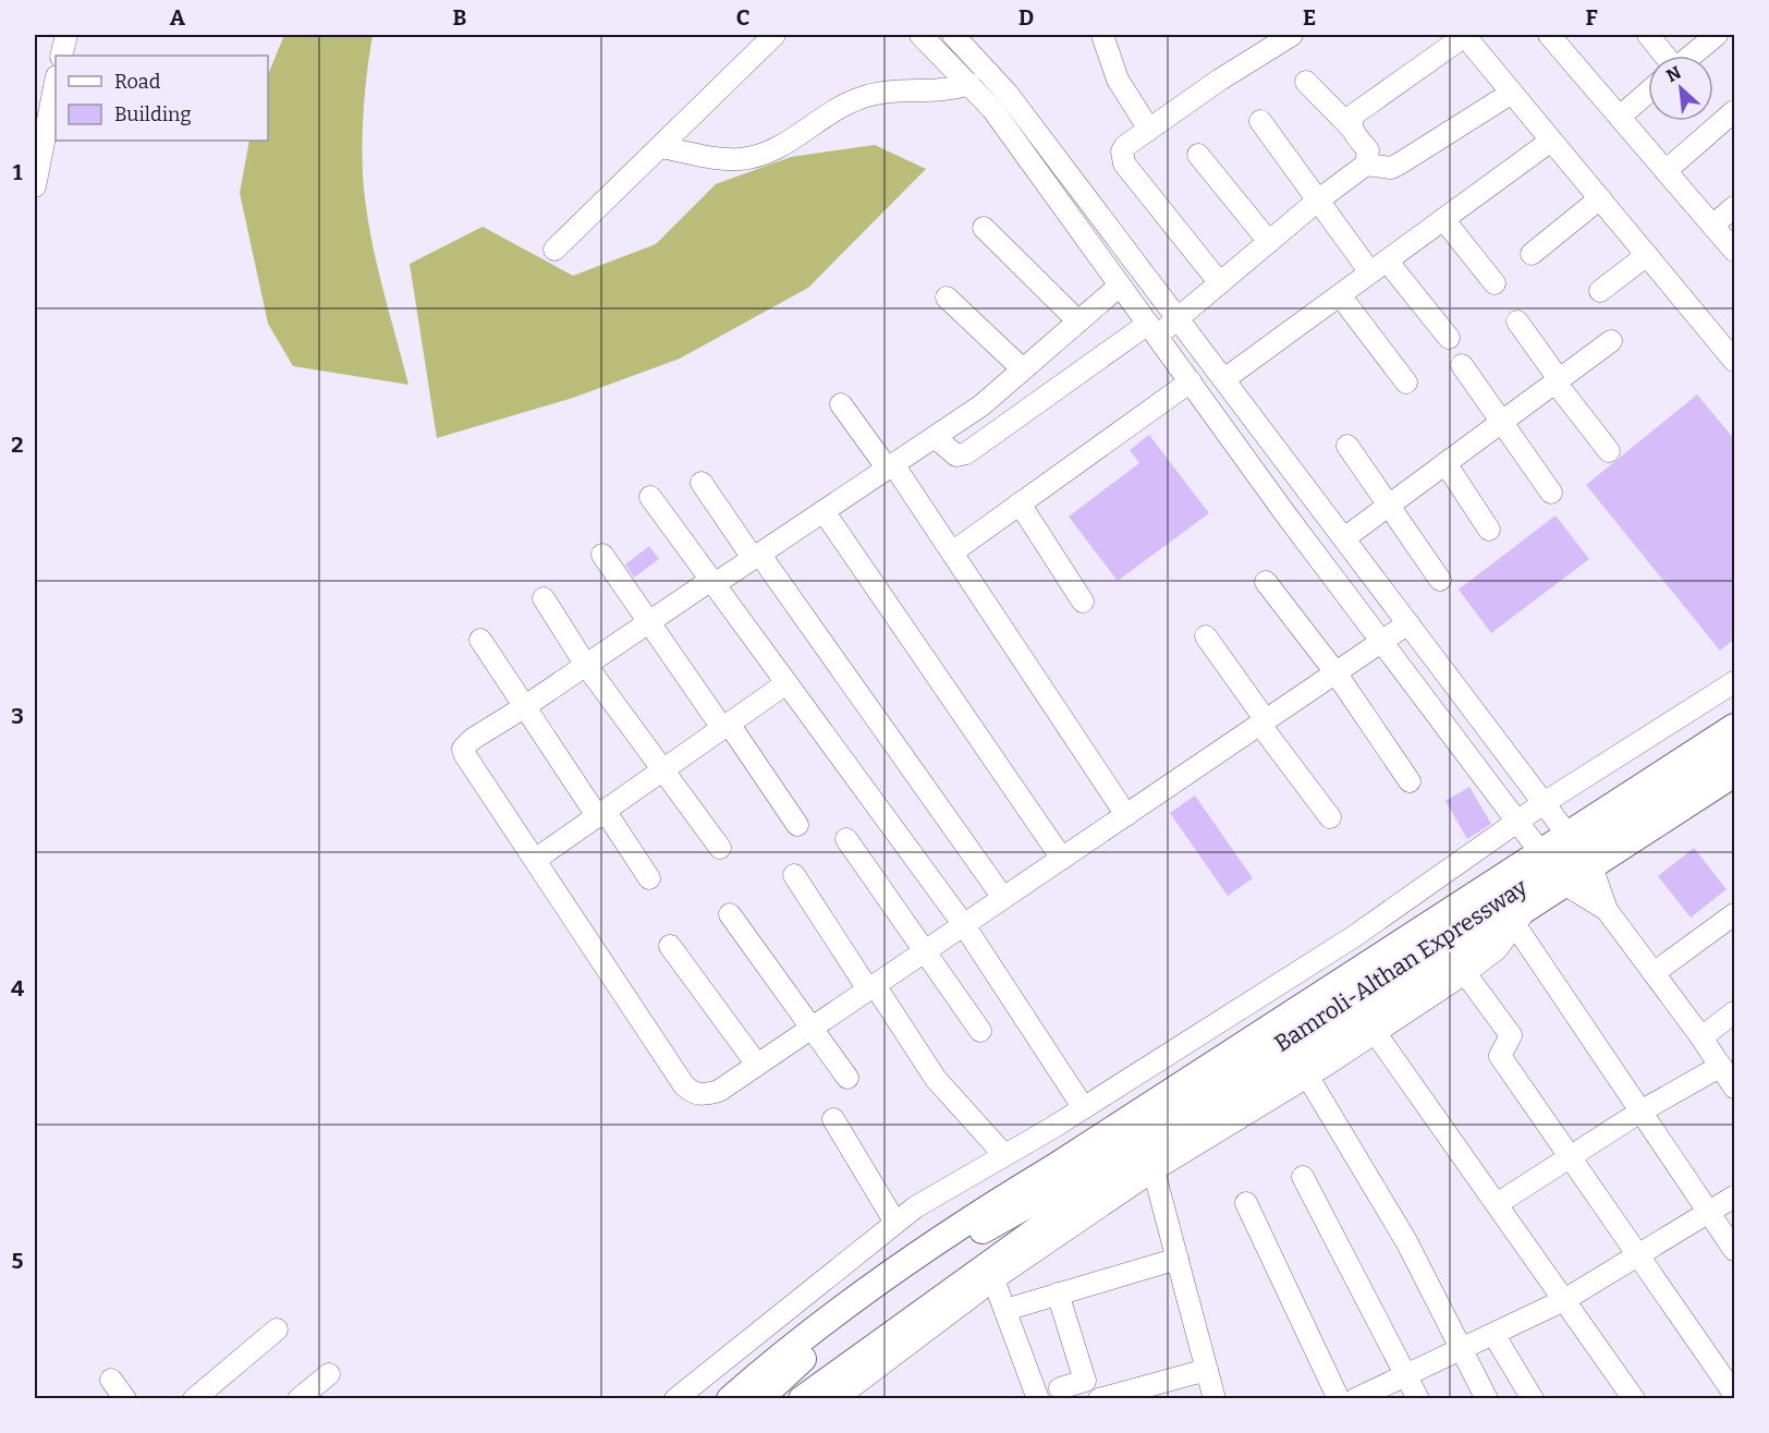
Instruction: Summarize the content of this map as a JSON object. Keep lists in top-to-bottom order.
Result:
{
  "streets": {
    "main road": ["Bamroli-Althan Expressway"]
  },
  "legend": ["Road", "Building"],
  "north": "top left",
  "grid": {
    "columns": [
      "A",
      "B",
      "C",
      "D",
      "E",
      "F"
    ],
    "rows": [
      "1",
      "2",
      "3",
      "4",
      "5"
    ]
  }
}
